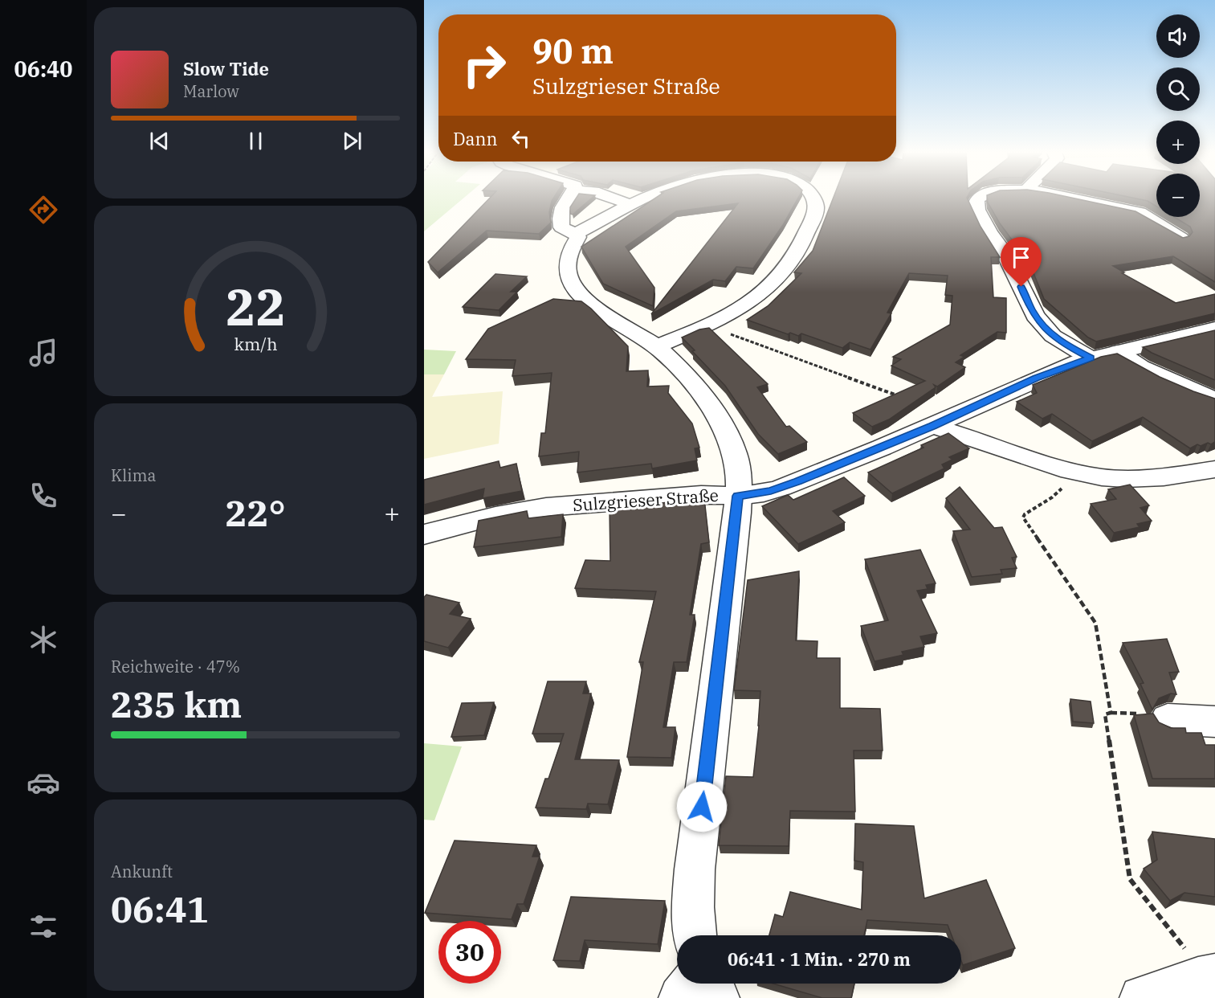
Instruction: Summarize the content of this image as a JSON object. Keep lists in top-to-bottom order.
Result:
{
  "streets": {
    "street": ["Sulzgrieser Straße"]
  },
  "page": {
    "tabs": "06:40",
    "map_buttons": ["+", "−"],
    "turn": ["90 m", "Sulzgrieser Straße"],
    "song": ["Slow Tide", "Marlow"],
    "then": "Dann",
    "tile": [
      "Klima",
      ["Reichweite · 47%", "235 km"],
      ["Ankunft", "06:41"]
    ],
    "heat": ["−", "22°", "+"],
    "limit": "30",
    "trip": "06:41 · 1 Min. · 270 m",
    "gauge": ["22", "km/h"]
  }
}
